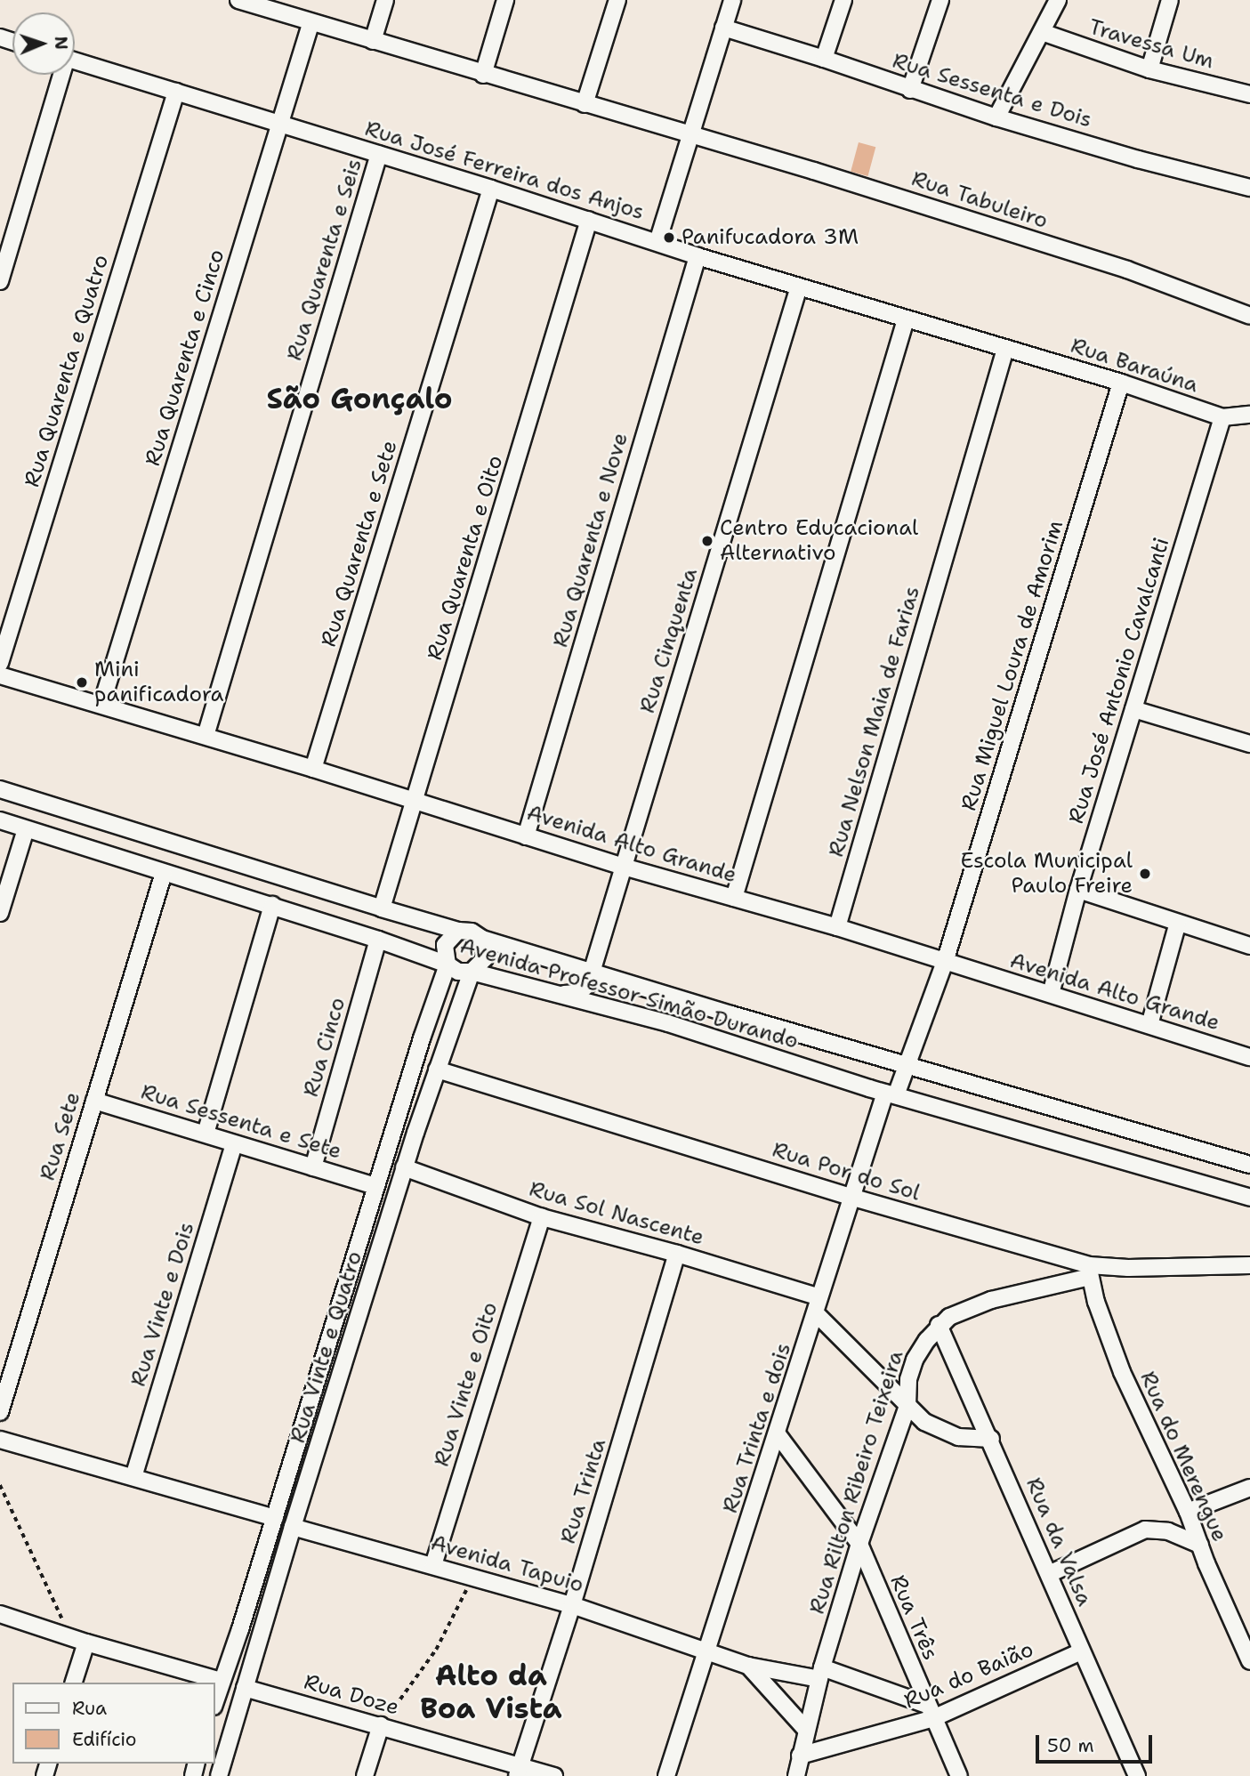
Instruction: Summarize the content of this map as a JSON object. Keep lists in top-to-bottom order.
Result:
{
  "streets": {
    "street": [
      "Travessa Um",
      "Rua Sessenta e Dois",
      "Rua José Ferreira dos Anjos",
      "Rua Tabuleiro",
      "Rua Quarenta e Seis",
      "Rua Quarenta e Cinco",
      "Rua Baraúna",
      "Rua Quarenta e Quatro",
      "Rua Quarenta e Nove",
      "Rua Quarenta e Sete",
      "Rua Quarenta e Oito",
      "Rua Cinquenta",
      "Rua Miguel Loura de Amorim",
      "Rua José Antonio Cavalcanti",
      "Rua Nelson Maia de Farias",
      "Avenida Alto Grande",
      "Avenida Professor Simão Durando",
      "Rua Cinco",
      "Rua Sessenta e Sete",
      "Rua Sete",
      "Rua Por do Sol",
      "Rua Sol Nascente",
      "Rua Vinte e Dois",
      "Rua Vinte e Quatro",
      "Rua Vinte e Oito",
      "Rua Trinta e dois",
      "Rua do Merengue",
      "Rua Rilton Ribeiro Teixeira",
      "Rua Trinta",
      "Rua da Valsa",
      "Avenida Tapuio",
      "Rua Três",
      "Rua do Baião",
      "Rua Doze"
    ]
  },
  "crossings": [
    ["Rua José Ferreira dos Anjos", "Rua Quarenta e Seis"],
    ["Rua José Ferreira dos Anjos", "Rua Quarenta e Cinco"],
    ["Rua José Ferreira dos Anjos", "Rua Baraúna"],
    ["Rua José Ferreira dos Anjos", "Rua Quarenta e Quatro"],
    ["Rua José Ferreira dos Anjos", "Rua Quarenta e Nove"],
    ["Rua José Ferreira dos Anjos", "Rua Quarenta e Sete"],
    ["Rua José Ferreira dos Anjos", "Rua Quarenta e Oito"],
    ["Rua José Ferreira dos Anjos", "Rua Cinquenta"],
    ["Rua José Ferreira dos Anjos", "Rua Nelson Maia de Farias"],
    ["Rua Tabuleiro", "Rua Quarenta e Cinco"],
    ["Rua Quarenta e Seis", "Avenida Alto Grande"],
    ["Rua Quarenta e Cinco", "Avenida Alto Grande"],
    ["Rua Baraúna", "Rua Miguel Loura de Amorim"],
    ["Rua Baraúna", "Rua José Antonio Cavalcanti"],
    ["Rua Baraúna", "Rua Nelson Maia de Farias"],
    ["Rua Quarenta e Nove", "Avenida Alto Grande"],
    ["Rua Quarenta e Sete", "Avenida Alto Grande"],
    ["Rua Quarenta e Oito", "Avenida Alto Grande"],
    ["Rua Quarenta e Oito", "Avenida Professor Simão Durando"],
    ["Rua Cinquenta", "Avenida Alto Grande"],
    ["Rua Cinquenta", "Avenida Professor Simão Durando"],
    ["Rua Miguel Loura de Amorim", "Avenida Alto Grande"],
    ["Rua Miguel Loura de Amorim", "Avenida Professor Simão Durando"],
    ["Rua Miguel Loura de Amorim", "Rua Trinta e dois"],
    ["Rua José Antonio Cavalcanti", "Avenida Alto Grande"],
    ["Rua Nelson Maia de Farias", "Avenida Alto Grande"],
    ["Avenida Professor Simão Durando", "Rua Cinco"],
    ["Avenida Professor Simão Durando", "Rua Sete"],
    ["Avenida Professor Simão Durando", "Rua Vinte e Quatro"],
    ["Avenida Professor Simão Durando", "Rua Trinta e dois"],
    ["Rua Cinco", "Rua Sessenta e Sete"],
    ["Rua Sessenta e Sete", "Rua Sete"],
    ["Rua Sessenta e Sete", "Rua Vinte e Dois"],
    ["Rua Sessenta e Sete", "Rua Vinte e Quatro"],
    ["Rua Por do Sol", "Rua Vinte e Quatro"],
    ["Rua Por do Sol", "Rua Trinta e dois"],
    ["Rua Por do Sol", "Rua do Merengue"],
    ["Rua Por do Sol", "Rua Rilton Ribeiro Teixeira"],
    ["Rua Sol Nascente", "Rua Vinte e Quatro"],
    ["Rua Sol Nascente", "Rua Vinte e Oito"],
    ["Rua Sol Nascente", "Rua Trinta e dois"],
    ["Rua Sol Nascente", "Rua Trinta"],
    ["Rua Vinte e Quatro", "Avenida Tapuio"],
    ["Rua Vinte e Quatro", "Rua Doze"],
    ["Rua Vinte e Oito", "Avenida Tapuio"],
    ["Rua Trinta e dois", "Avenida Tapuio"],
    ["Rua Trinta e dois", "Rua Três"],
    ["Rua do Merengue", "Rua Rilton Ribeiro Teixeira"],
    ["Rua Rilton Ribeiro Teixeira", "Rua da Valsa"],
    ["Rua Rilton Ribeiro Teixeira", "Avenida Tapuio"],
    ["Rua Rilton Ribeiro Teixeira", "Rua Três"],
    ["Rua Rilton Ribeiro Teixeira", "Rua do Baião"],
    ["Rua Trinta", "Avenida Tapuio"],
    ["Rua Trinta", "Rua Doze"],
    ["Rua da Valsa", "Rua do Baião"],
    ["Avenida Tapuio", "Rua Três"],
    ["Avenida Tapuio", "Rua do Baião"],
    ["Rua Três", "Rua do Baião"]
  ],
  "districts": ["São Gonçalo", "Alto da Boa Vista"],
  "places": [
    "Panifucadora 3M",
    "Centro Educacional Alternativo",
    "Mini panificadora",
    "Escola Municipal Paulo Freire"
  ],
  "legend": ["Rua", "Edifício"],
  "scale_bar": "50 m",
  "north": "right"
}
